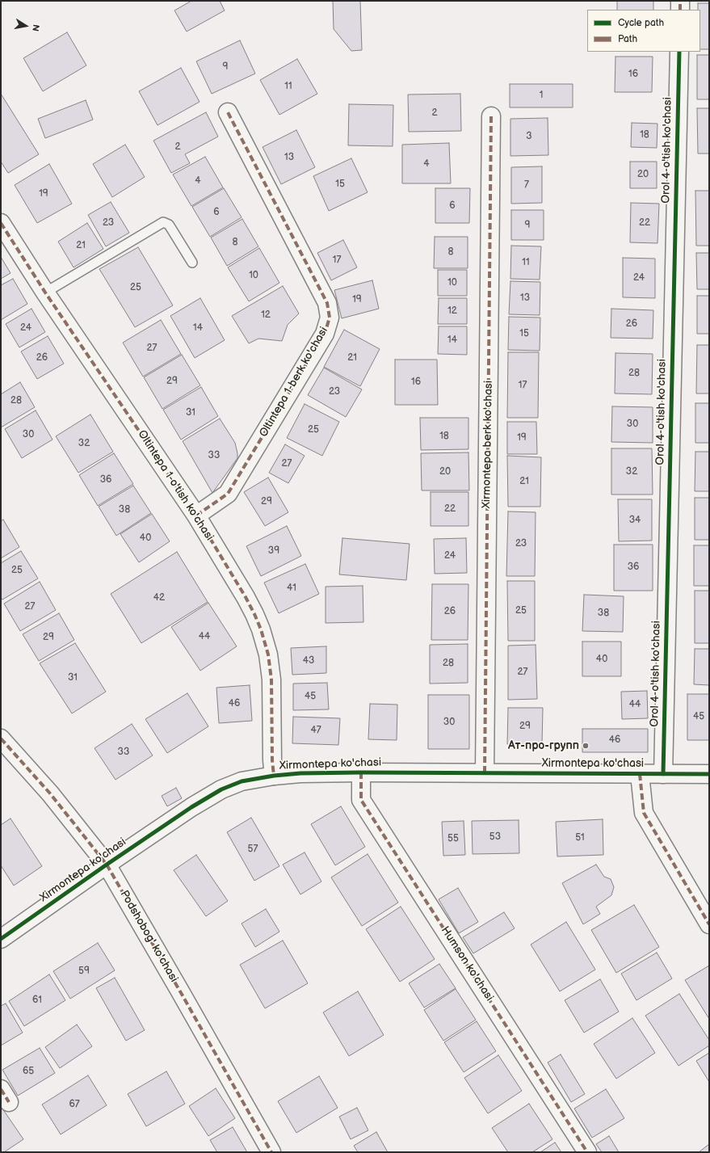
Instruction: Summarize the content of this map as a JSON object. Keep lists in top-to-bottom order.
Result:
{
  "streets": {
    "street": [
      "Orol 4-o'tish ko'chasi",
      "Oltintepa 1-berk ko'chasi",
      "Xirmontepa berk ko'chasi",
      "Oltintepa 1-o'tish ko'chasi",
      "Xirmontepa ko'chasi",
      "Podshobog' ko'chasi",
      "Humson ko'chasi"
    ]
  },
  "crossings": [
    ["Orol 4-o'tish ko'chasi", "Xirmontepa ko'chasi"],
    ["Oltintepa 1-berk ko'chasi", "Oltintepa 1-o'tish ko'chasi"],
    ["Xirmontepa berk ko'chasi", "Xirmontepa ko'chasi"],
    ["Oltintepa 1-o'tish ko'chasi", "Xirmontepa ko'chasi"],
    ["Xirmontepa ko'chasi", "Podshobog' ko'chasi"],
    ["Xirmontepa ko'chasi", "Humson ko'chasi"]
  ],
  "places": ["Ат-про-групп"],
  "house_numbers": [
    "9",
    "16",
    "11",
    "1",
    "2",
    "18",
    "3",
    "2",
    "13",
    "4",
    "20",
    "4",
    "15",
    "7",
    "19",
    "6",
    "6",
    "23",
    "22",
    "9",
    "8",
    "21",
    "8",
    "17",
    "11",
    "10",
    "24",
    "10",
    "25",
    "13",
    "19",
    "12",
    "12",
    "26",
    "24",
    "14",
    "15",
    "14",
    "27",
    "26",
    "21",
    "28",
    "29",
    "16",
    "17",
    "23",
    "28",
    "31",
    "30",
    "25",
    "30",
    "18",
    "19",
    "32",
    "33",
    "27",
    "20",
    "32",
    "36",
    "21",
    "29",
    "22",
    "38",
    "34",
    "40",
    "23",
    "39",
    "24",
    "36",
    "25",
    "41",
    "42",
    "27",
    "25",
    "26",
    "38",
    "44",
    "29",
    "40",
    "43",
    "28",
    "27",
    "31",
    "45",
    "46",
    "44",
    "45",
    "30",
    "29",
    "47",
    "46",
    "33",
    "53",
    "51",
    "55",
    "57",
    "59",
    "61",
    "65",
    "67"
  ],
  "legend": ["Cycle path", "Path"],
  "north": "right"
}
